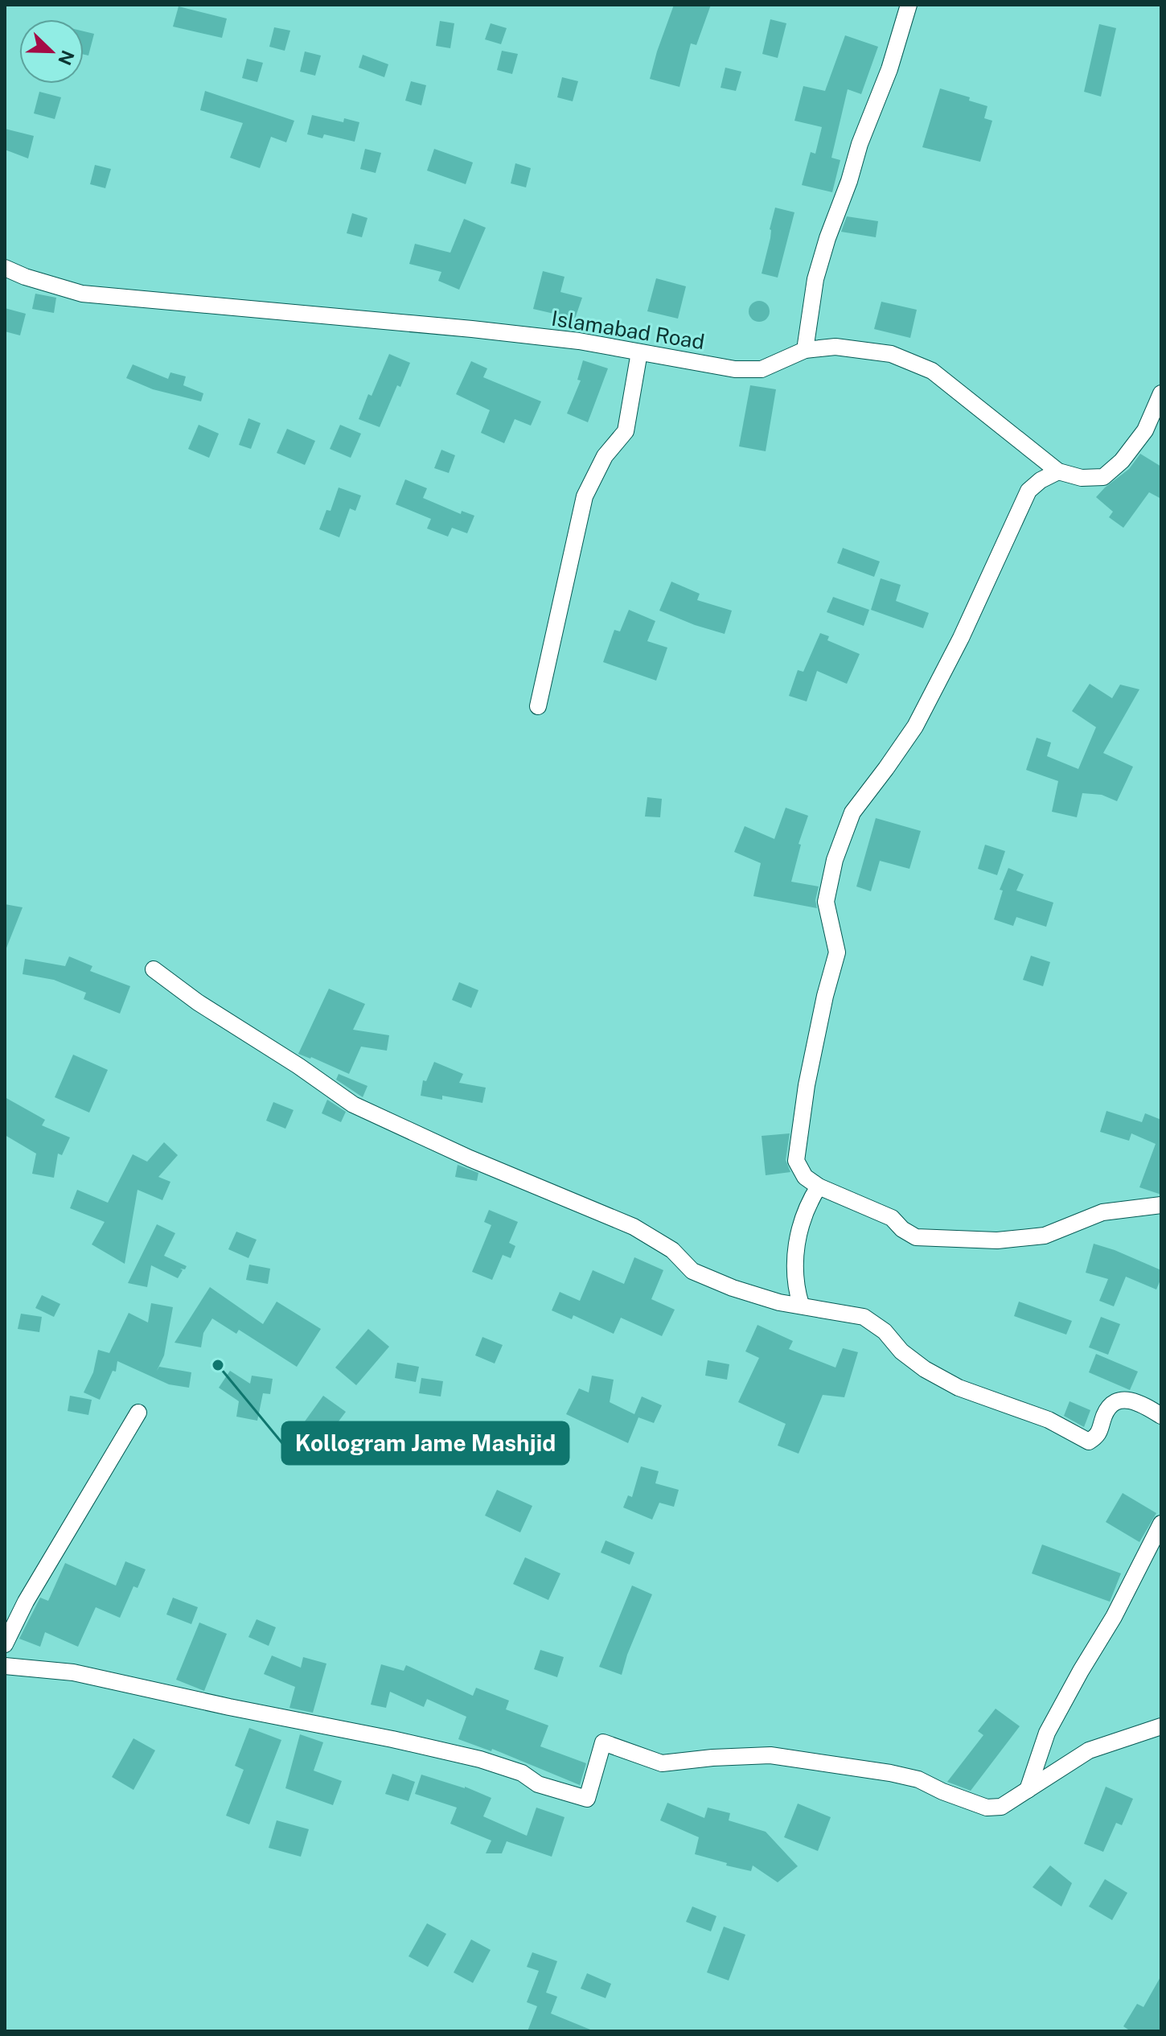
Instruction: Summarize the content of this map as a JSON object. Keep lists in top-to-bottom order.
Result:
{
  "streets": {
    "street": ["Islamabad Road"]
  },
  "places": ["Kollogram Jame Mashjid"],
  "north": "bottom right"
}
